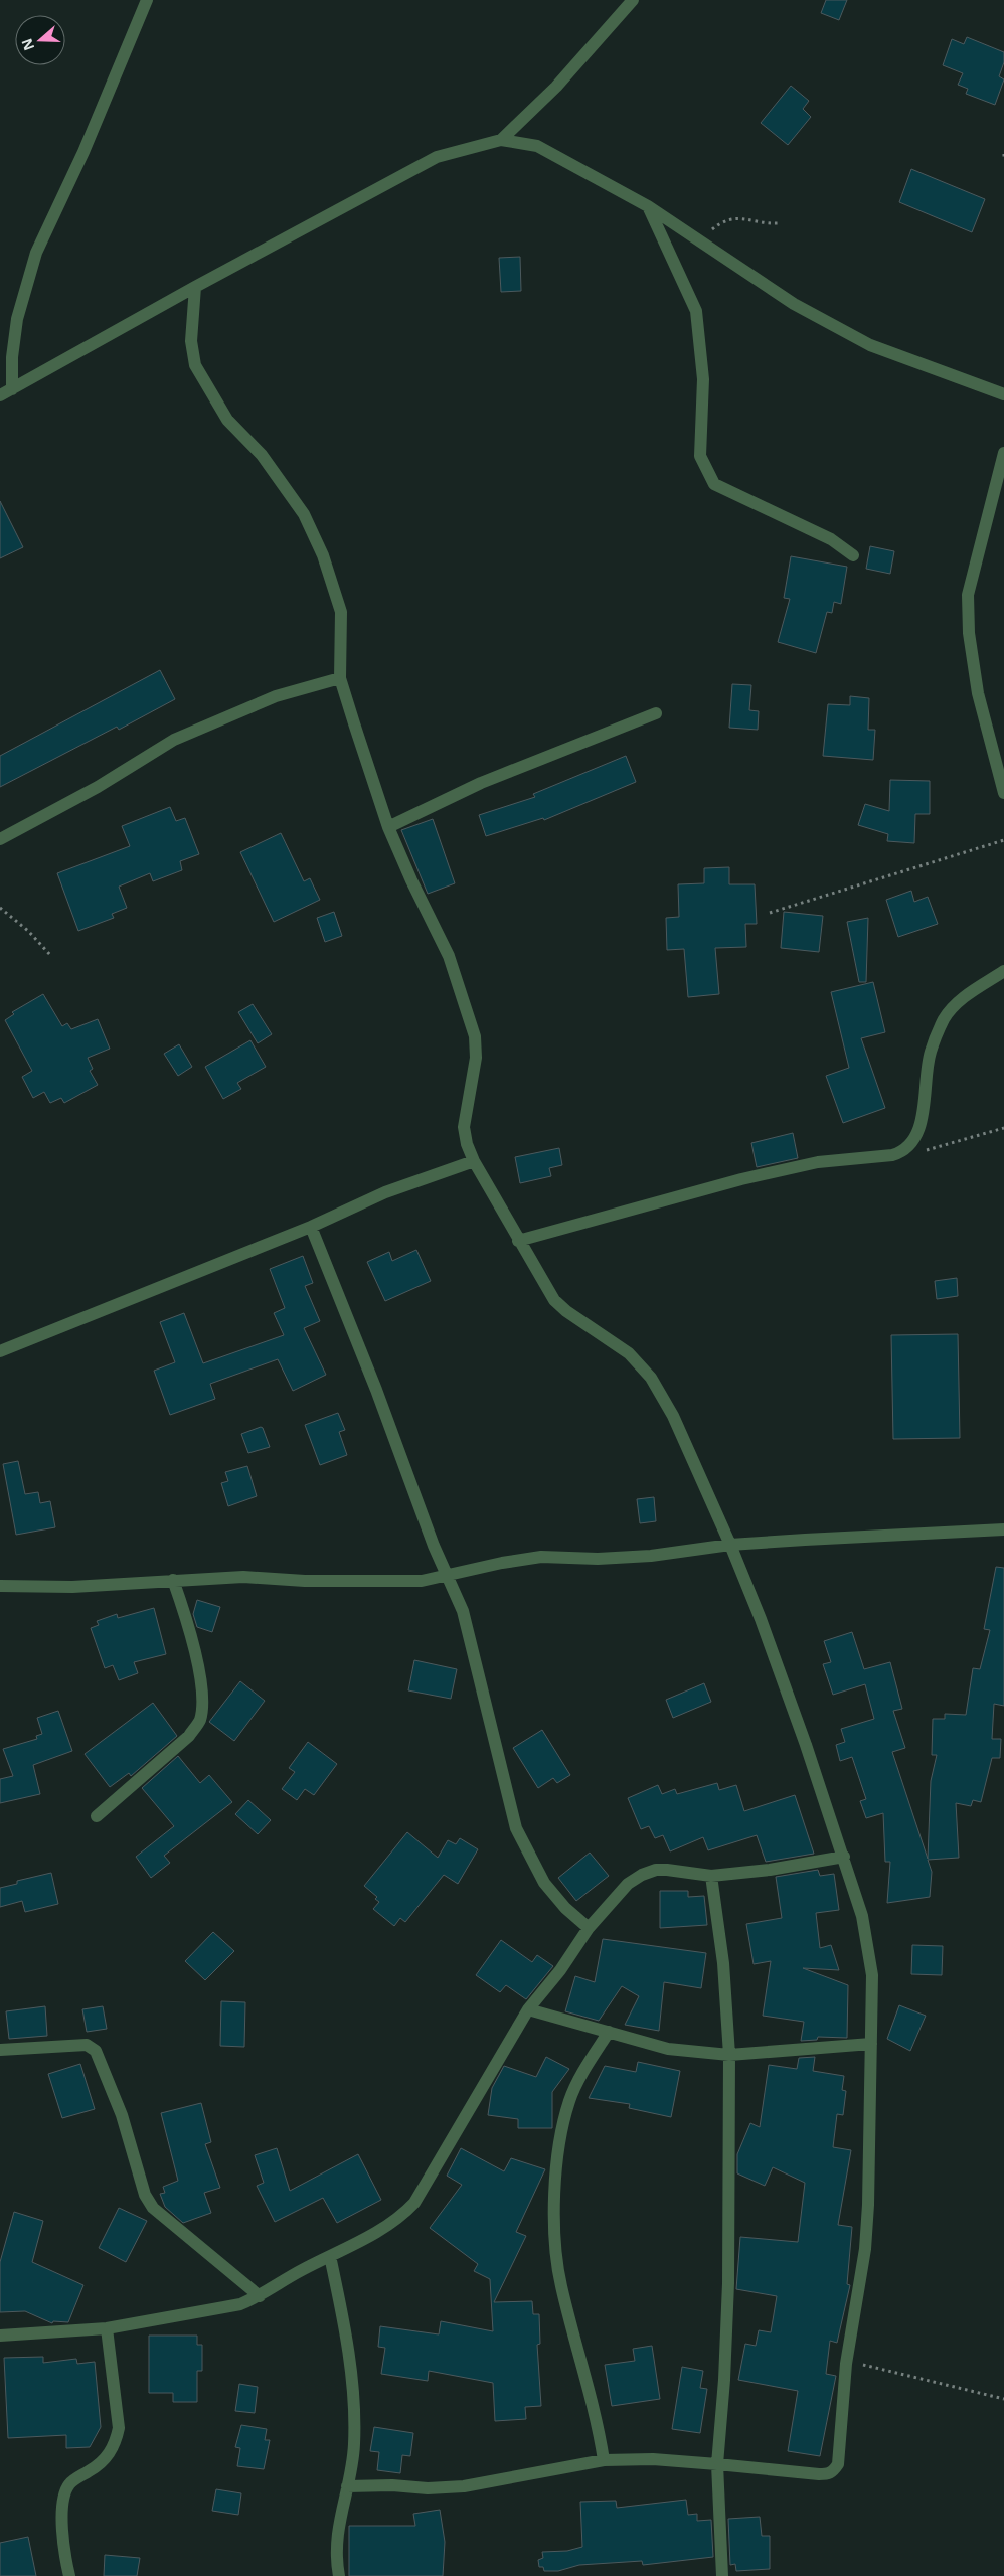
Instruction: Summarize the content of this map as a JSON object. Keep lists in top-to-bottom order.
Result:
{
  "north": "left"
}
